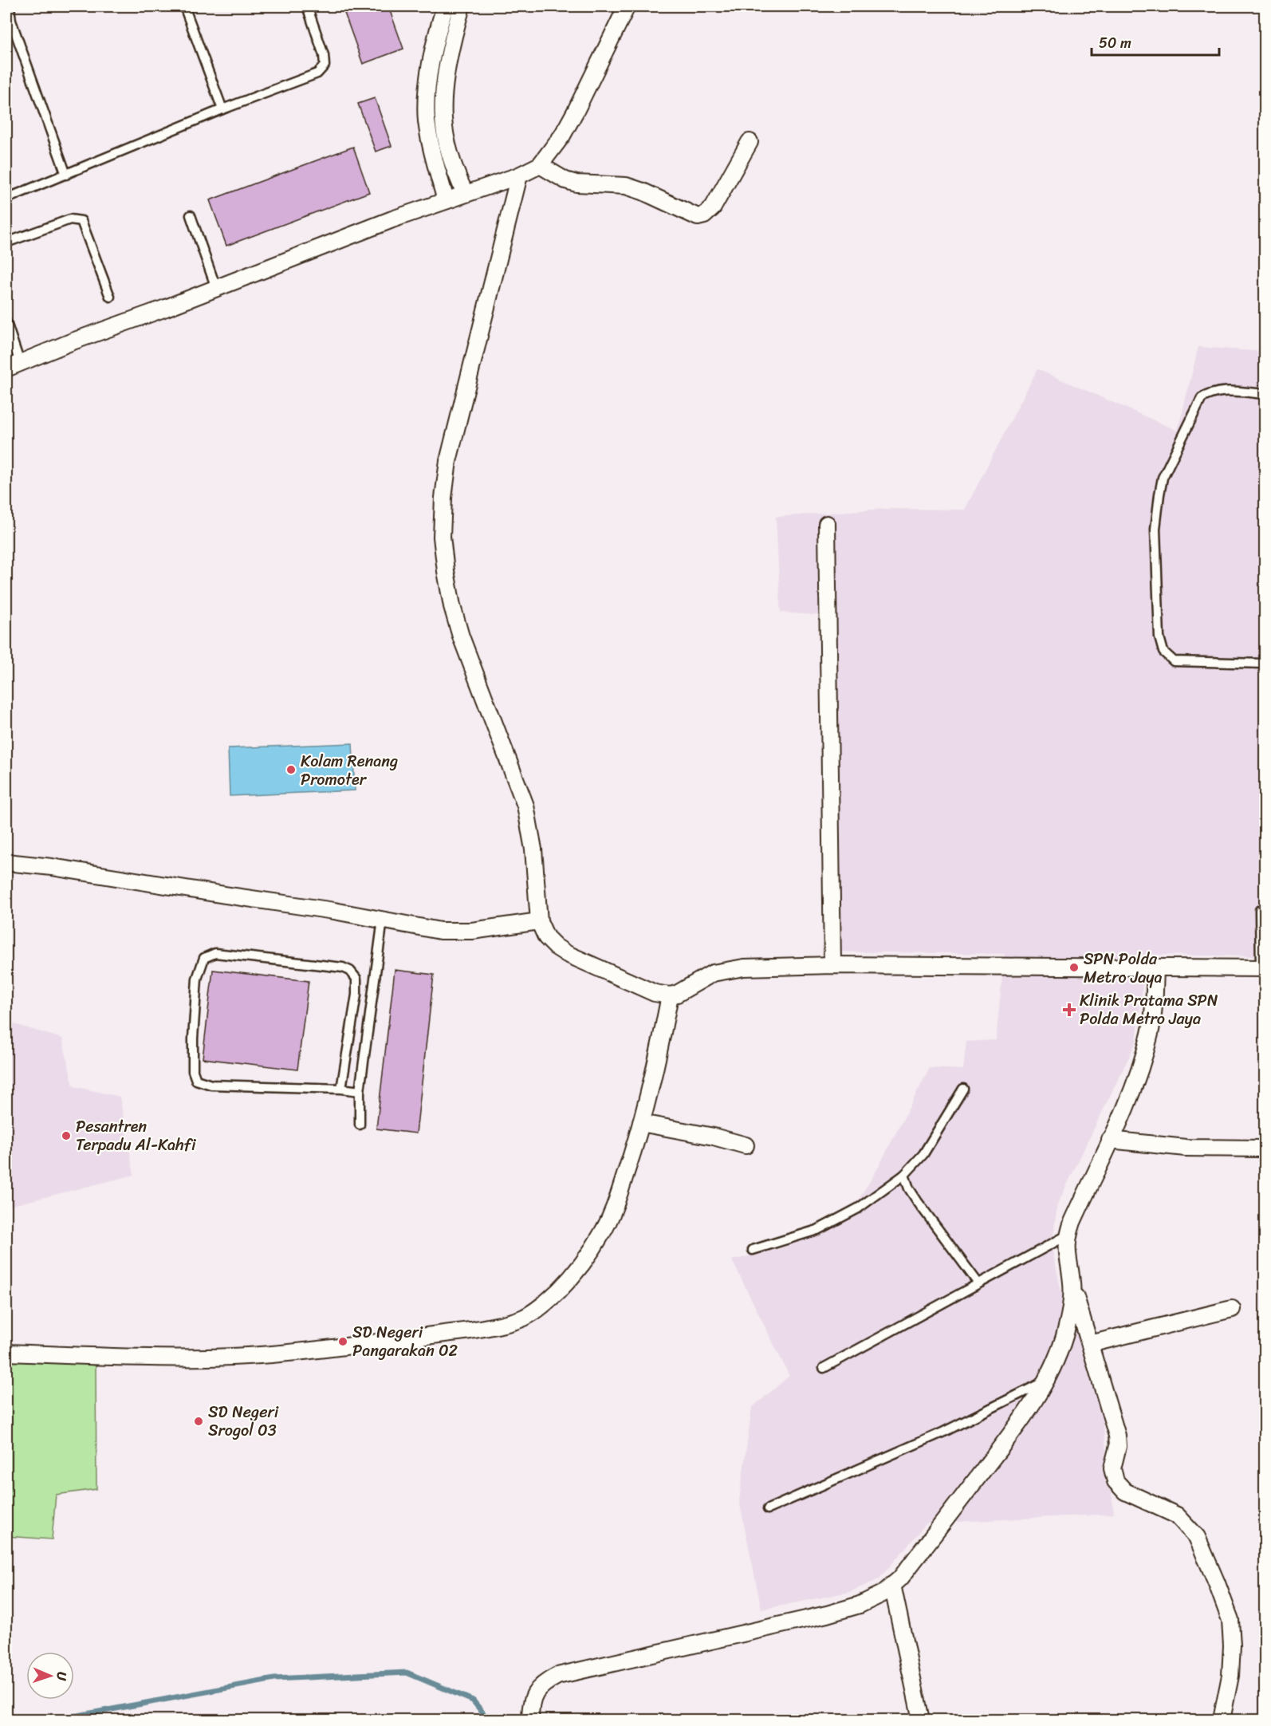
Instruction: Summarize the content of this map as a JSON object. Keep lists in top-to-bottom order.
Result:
{
  "places": {
    "other": [
      "Kolam Renang Promoter",
      "SPN Polda Metro Jaya",
      "Pesantren Terpadu Al-Kahfi",
      "SD Negeri Pangarakan 02",
      "SD Negeri Srogol 03"
    ],
    "health": ["Klinik Pratama SPN Polda Metro Jaya"]
  },
  "scale_bar": "50 m",
  "north": "right"
}
